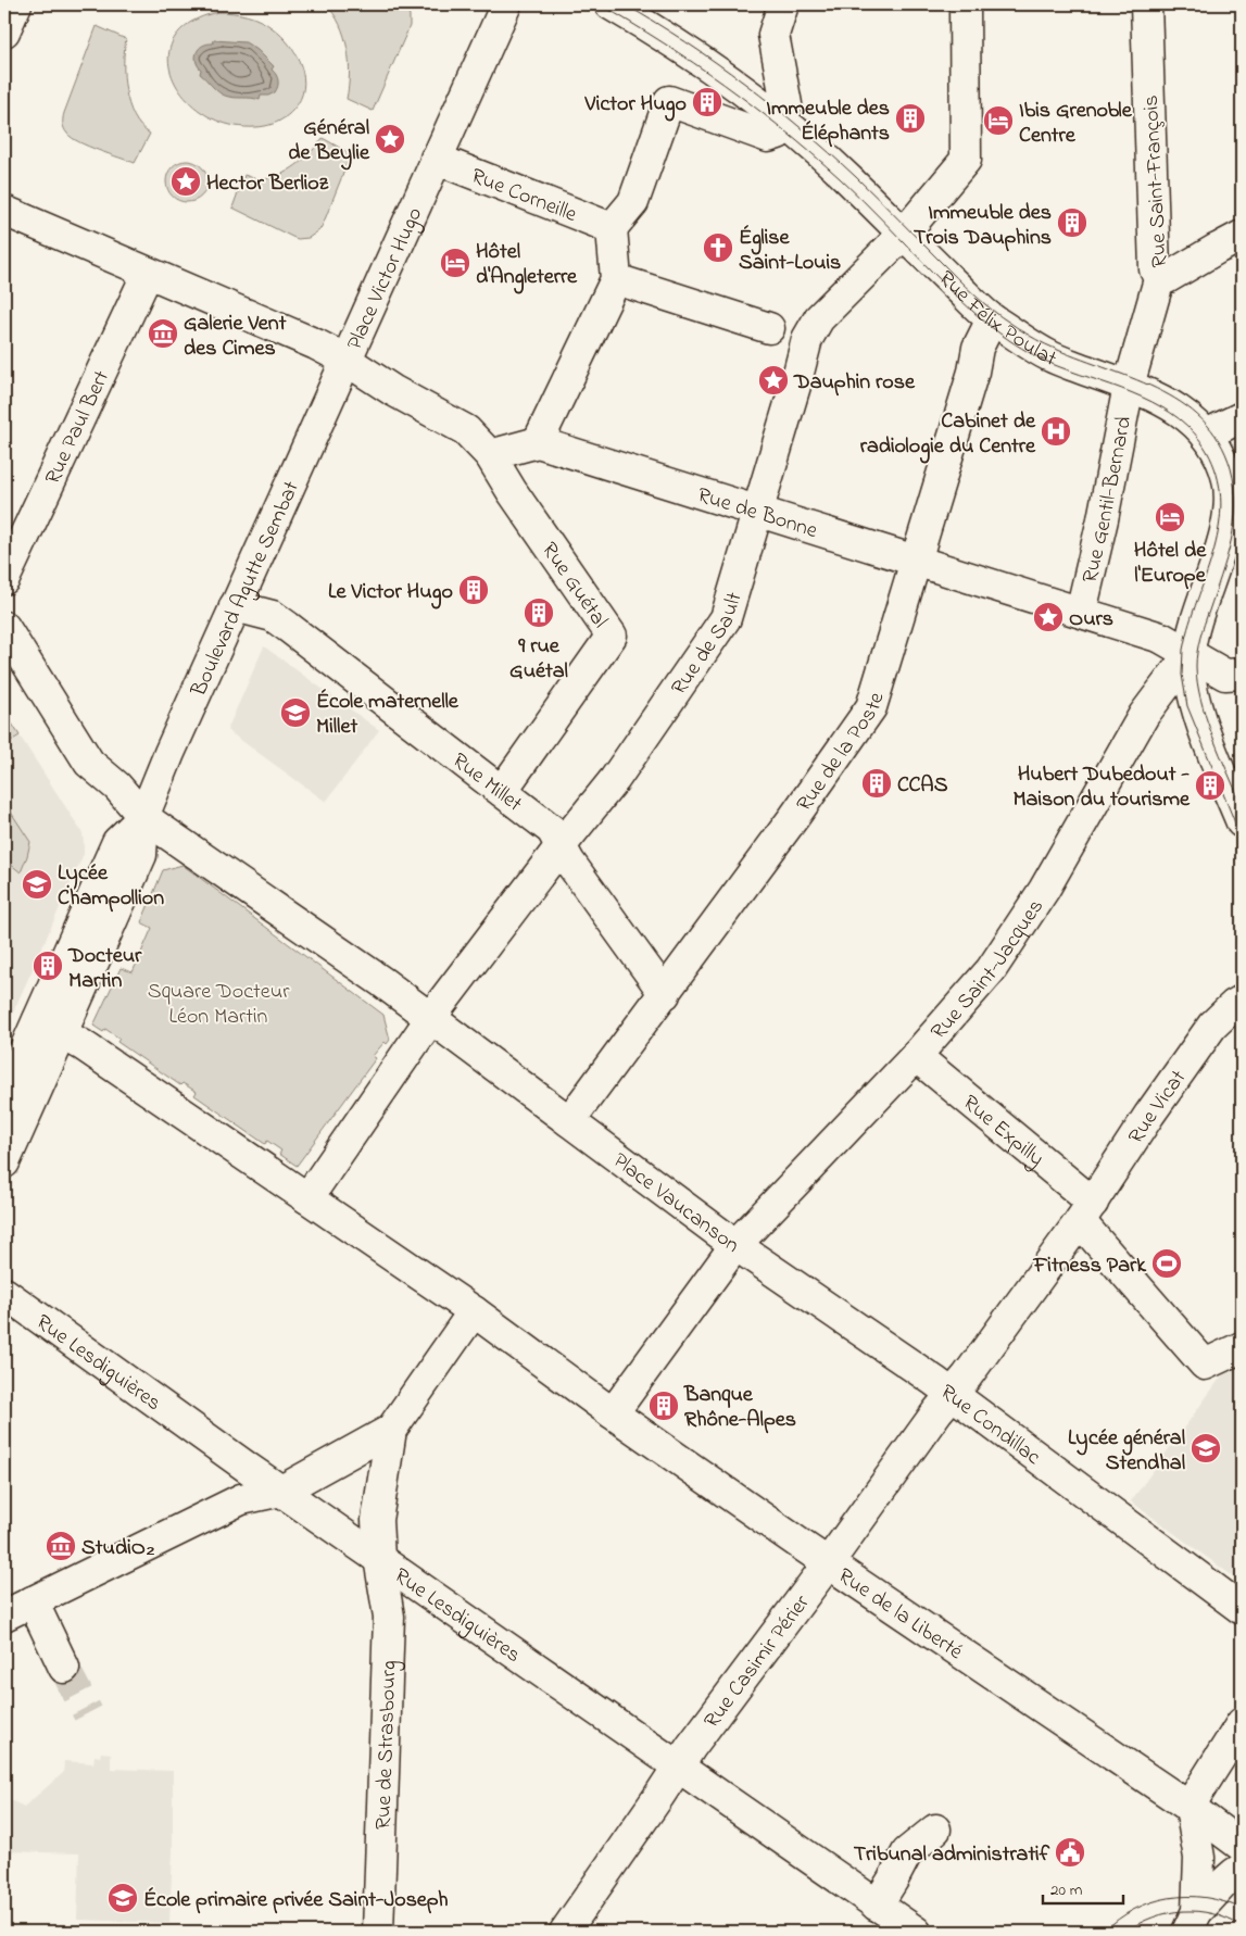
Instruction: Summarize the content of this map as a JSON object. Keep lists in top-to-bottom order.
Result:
{
  "streets": {
    "street": [
      "Rue Saint-François",
      "Rue Corneille",
      "Place Victor Hugo",
      "Rue Félix Poulat",
      "Rue Paul Bert",
      "Rue Gentil-Bernard",
      "Rue de Bonne",
      "Rue Guétal",
      "Boulevard Agutte Sembat",
      "Rue de Sault",
      "Rue de la Poste",
      "Rue Millet",
      "Rue Saint-Jacques",
      "Rue Vicat",
      "Rue Expilly",
      "Place Vaucanson",
      "Rue Lesdiguières",
      "Rue Condillac",
      "Rue de la Liberté",
      "Rue Casimir Périer",
      "Rue de Strasbourg"
    ]
  },
  "crossings": [
    ["Rue Saint-François", "Rue Félix Poulat"],
    ["Rue Saint-François", "Rue Gentil-Bernard"],
    ["Rue Corneille", "Place Victor Hugo"],
    ["Place Victor Hugo", "Rue Paul Bert"],
    ["Place Victor Hugo", "Boulevard Agutte Sembat"],
    ["Rue Félix Poulat", "Rue Gentil-Bernard"],
    ["Rue Félix Poulat", "Rue de Sault"],
    ["Rue Félix Poulat", "Rue de la Poste"],
    ["Rue Gentil-Bernard", "Rue de Bonne"],
    ["Rue de Bonne", "Rue de Sault"],
    ["Rue de Bonne", "Rue de la Poste"],
    ["Rue de Bonne", "Rue Saint-Jacques"],
    ["Rue Guétal", "Rue Millet"],
    ["Boulevard Agutte Sembat", "Rue Millet"],
    ["Rue de Sault", "Rue Millet"],
    ["Rue de Sault", "Place Vaucanson"],
    ["Rue de la Poste", "Rue Millet"],
    ["Rue de la Poste", "Place Vaucanson"],
    ["Rue Saint-Jacques", "Rue Expilly"],
    ["Rue Saint-Jacques", "Place Vaucanson"],
    ["Rue Saint-Jacques", "Rue Condillac"],
    ["Rue Vicat", "Rue Expilly"],
    ["Rue Vicat", "Rue Condillac"],
    ["Rue Vicat", "Rue Casimir Périer"],
    ["Place Vaucanson", "Rue Condillac"],
    ["Place Vaucanson", "Rue de la Liberté"],
    ["Rue Lesdiguières", "Rue Casimir Périer"],
    ["Rue Lesdiguières", "Rue de Strasbourg"],
    ["Rue Condillac", "Rue Casimir Périer"],
    ["Rue de la Liberté", "Rue Casimir Périer"]
  ],
  "parks": ["Square Docteur Léon Martin"],
  "places": {
    "building": [
      "Victor Hugo",
      "Immeuble des Éléphants",
      "Immeuble des Trois Dauphins",
      "Le Victor Hugo",
      "9 rue Guétal",
      "CCAS",
      "Hubert Dubedout - Maison du tourisme",
      "Docteur Martin",
      "Banque Rhône-Alpes"
    ],
    "hotel": ["Ibis Grenoble Centre", "Hôtel d'Angleterre", "Hôtel de l'Europe"],
    "place": [
      "Général de Beylie",
      "Hector Berlioz",
      "Dauphin rose",
      "Ours"
    ],
    "church": ["Église Saint-Louis"],
    "museum": ["Galerie Vent des Cimes", "StudiO₂"],
    "hospital": ["Cabinet de radiologie du Centre"],
    "school or university": [
      "École maternelle Millet",
      "Lycée Champollion",
      "Lycée général Stendhal",
      "École primaire privée Saint-Joseph"
    ],
    "sports": ["Fitness Park"],
    "public building": ["Tribunal administratif"]
  },
  "scale_bar": "20 m"
}
